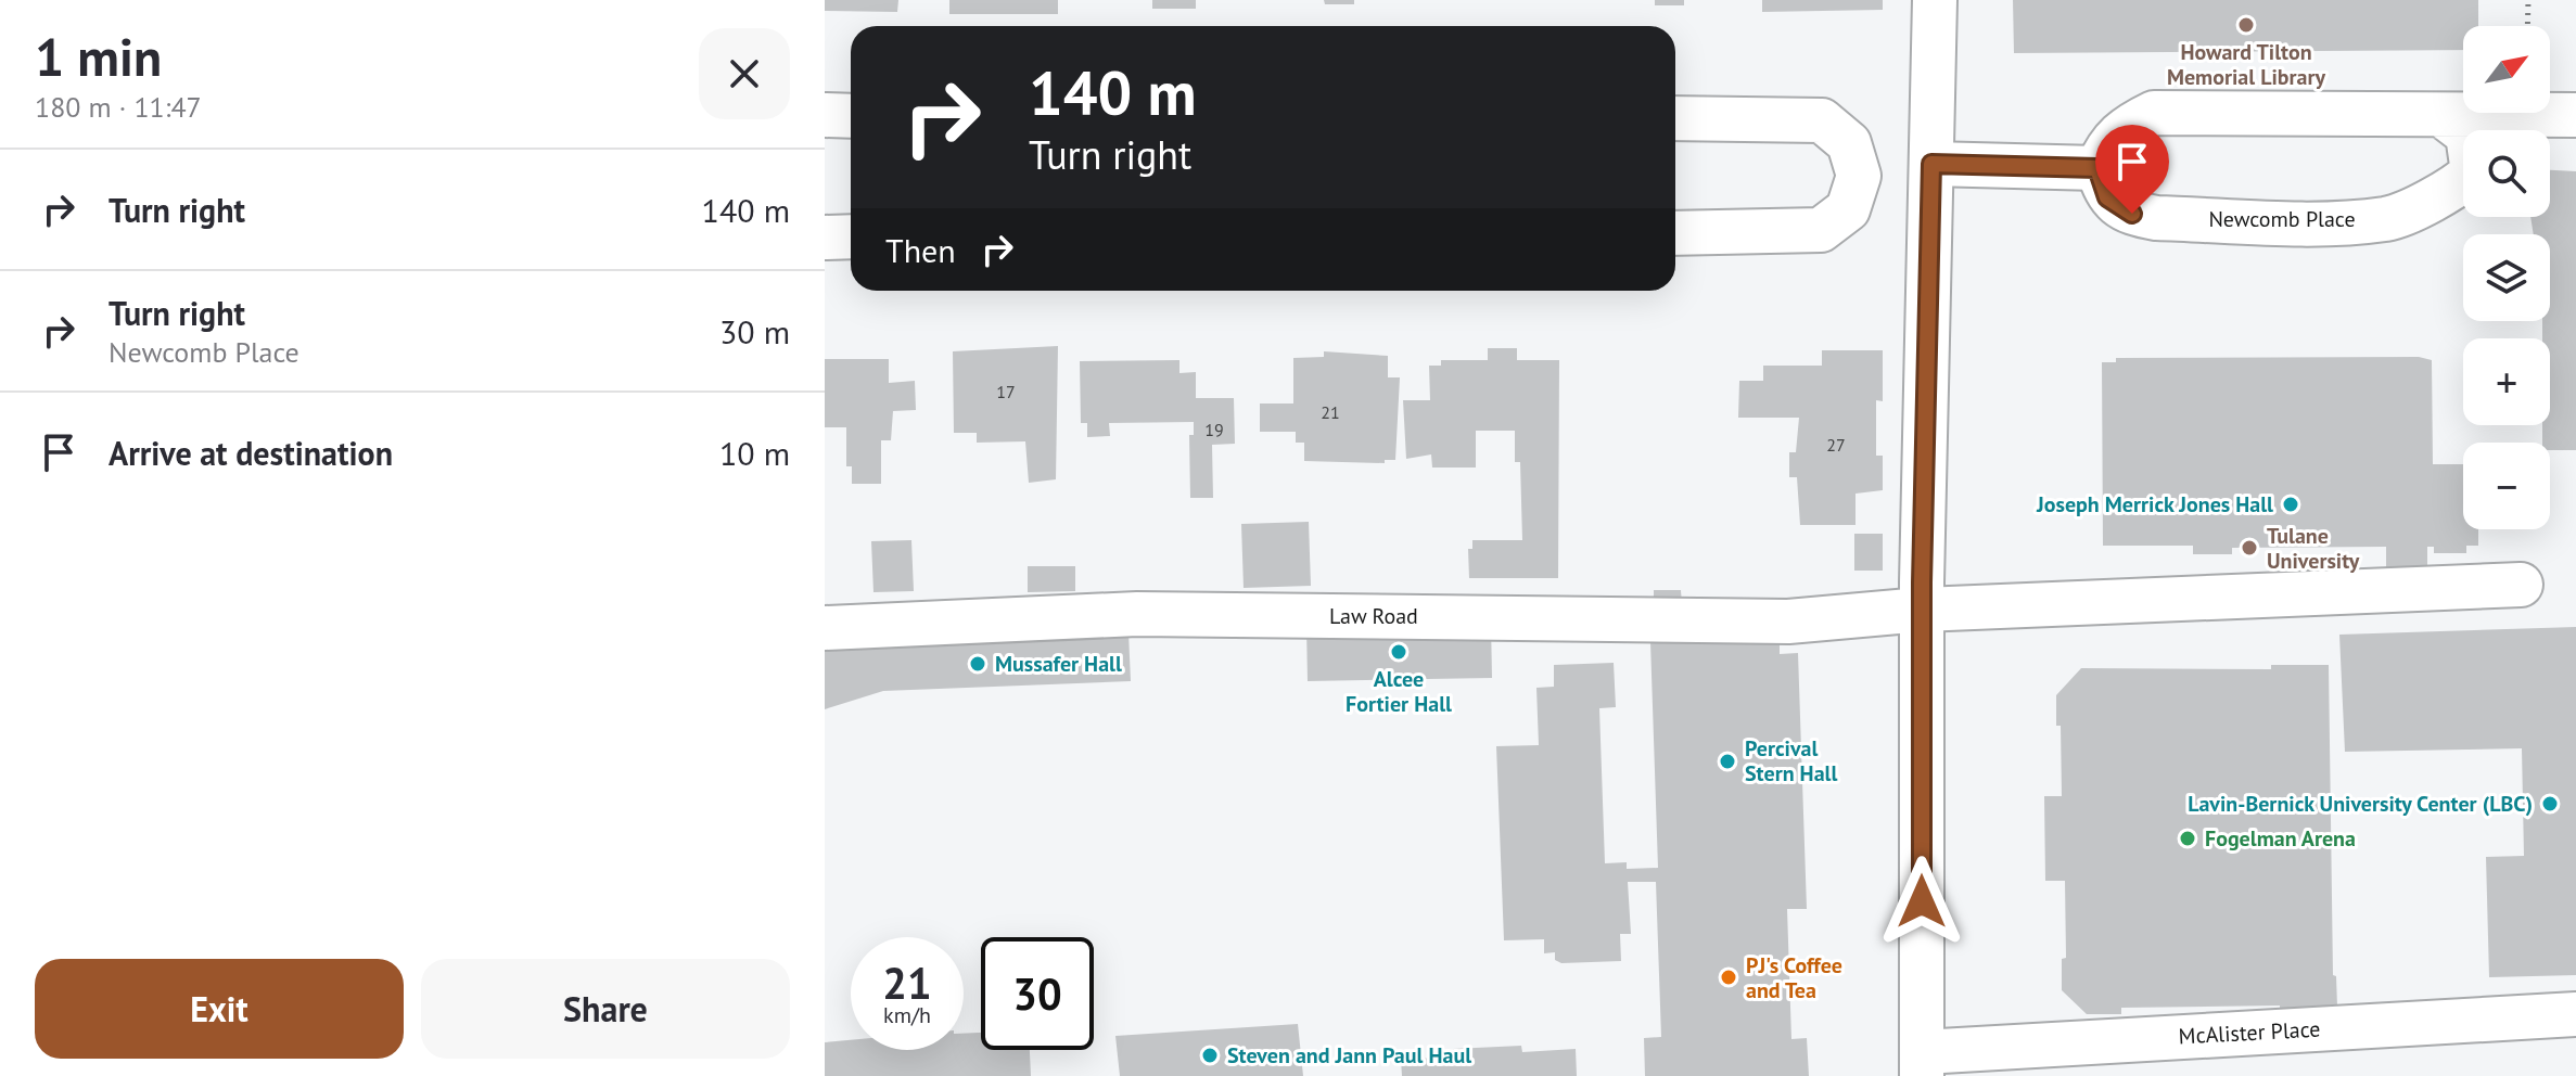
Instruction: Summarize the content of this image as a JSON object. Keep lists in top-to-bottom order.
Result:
{
  "streets": {
    "street": ["Newcomb Place", "Law Road", "McAlister Place"]
  },
  "places": [
    "Howard Tilton Memorial Library",
    "Joseph Merrick Jones Hall",
    "Tulane University",
    "Alcee Fortier Hall",
    "Mussafer Hall",
    "Percival Stern Hall",
    "Lavin-Bernick University Center (LBC)",
    "Fogelman Arena",
    "PJ's Coffee and Tea",
    "Steven and Jann Paul Haul"
  ],
  "house_numbers": [
    "17",
    "21",
    "19",
    "27"
  ],
  "north": "top right",
  "page": {
    "heading": ["1 min", "180 m · 11:47"],
    "map_buttons": ["+", "−"],
    "turn": ["140 m", "Turn right"],
    "list": [
      {
        "name": "Turn right",
        "value": "140 m"
      },
      {
        "name": "Turn right",
        "note": "Newcomb Place",
        "value": "30 m"
      },
      {
        "name": "Arrive at destination",
        "value": "10 m"
      }
    ],
    "then": "Then",
    "speed": "21 km/h",
    "limit": "30",
    "buttons": ["Exit", "Share"]
  }
}
